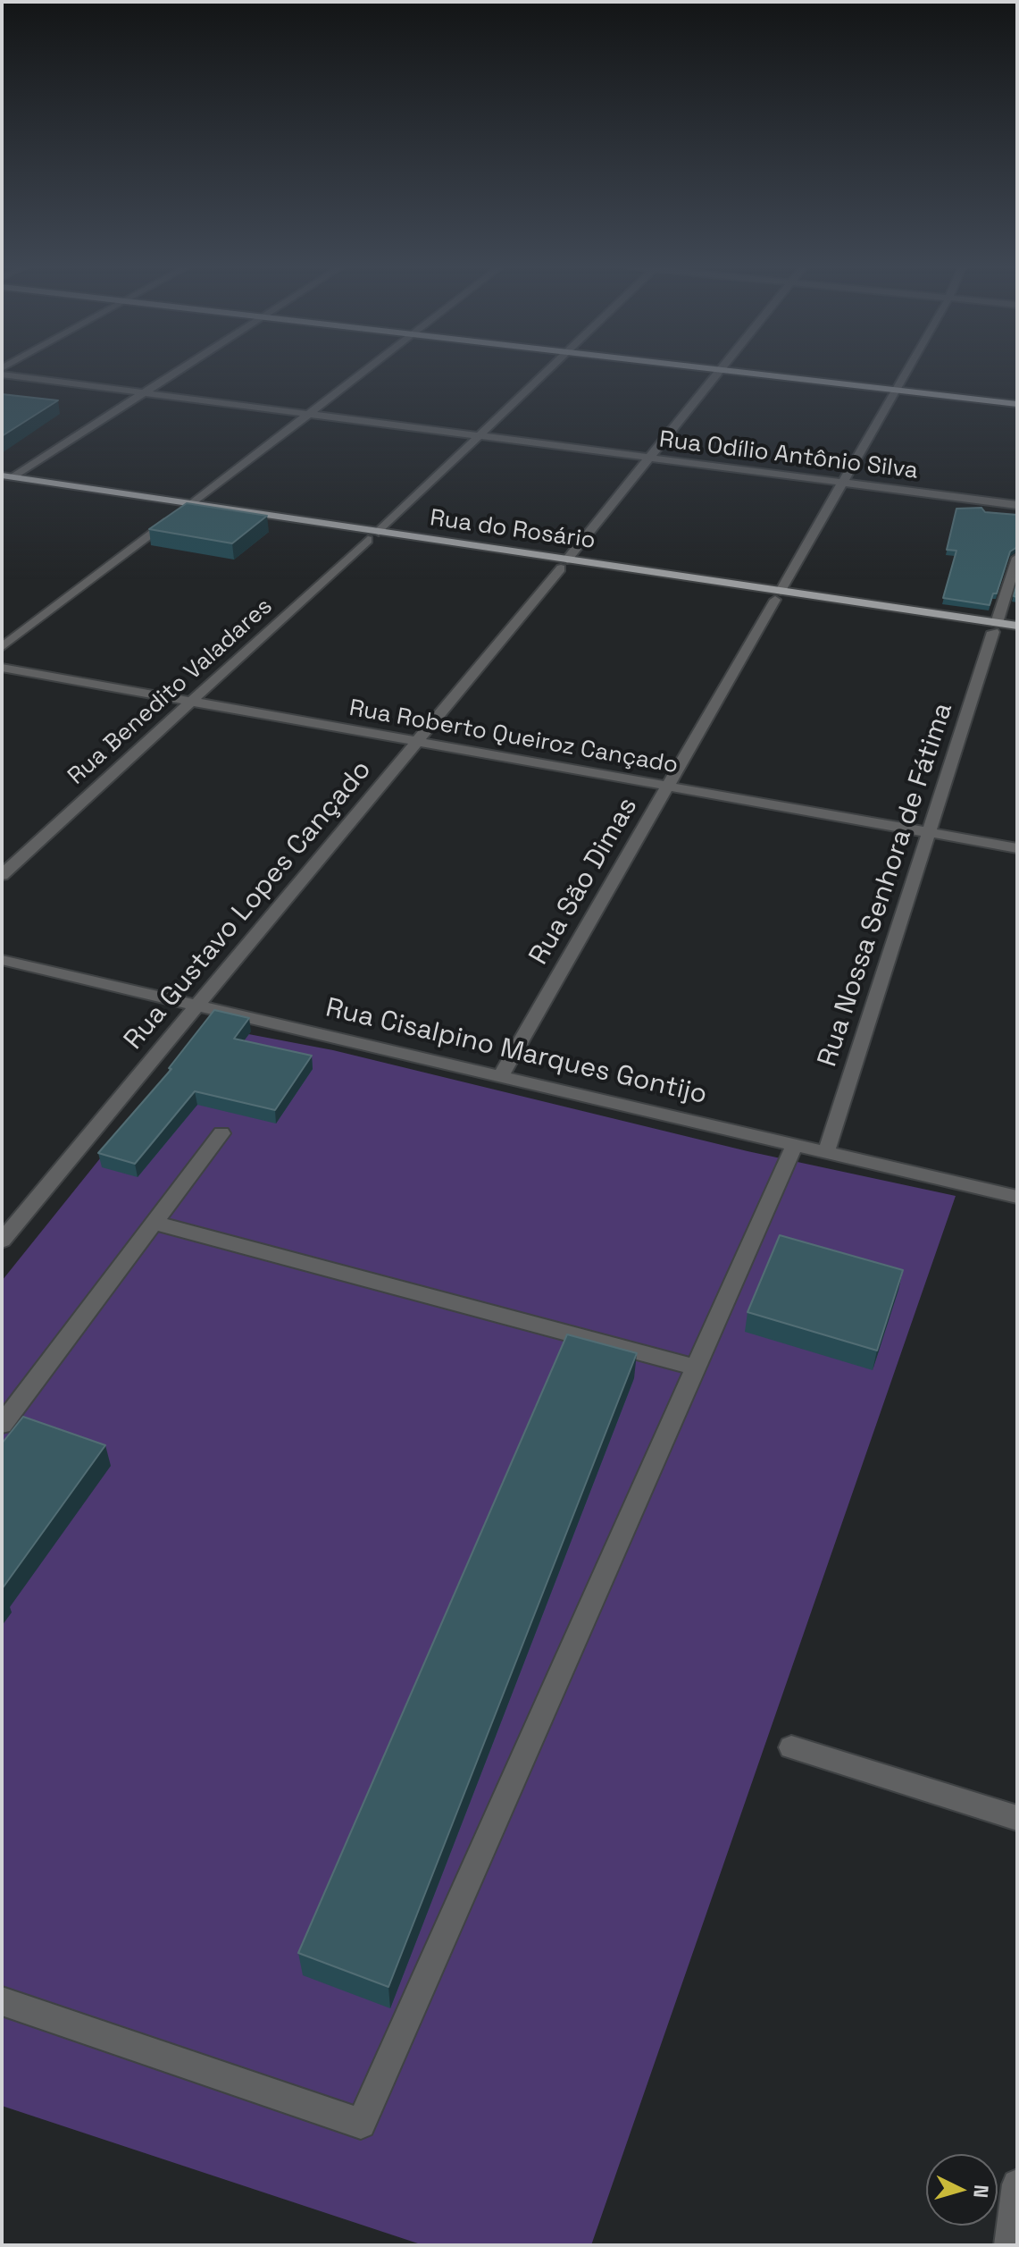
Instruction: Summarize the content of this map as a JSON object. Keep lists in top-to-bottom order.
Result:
{
  "streets": {
    "main road": ["Rua do Rosário"],
    "street": [
      "Rua Odílio Antônio Silva",
      "Rua Benedito Valadares",
      "Rua Roberto Queiroz Cançado",
      "Rua São Dimas",
      "Rua Nossa Senhora de Fátima",
      "Rua Gustavo Lopes Cançado",
      "Rua Cisalpino Marques Gontijo"
    ]
  },
  "crossings": [
    ["Rua Odílio Antônio Silva", "Rua Benedito Valadares"],
    ["Rua Odílio Antônio Silva", "Rua São Dimas"],
    ["Rua Odílio Antônio Silva", "Rua Gustavo Lopes Cançado"],
    ["Rua do Rosário", "Rua Benedito Valadares"],
    ["Rua do Rosário", "Rua São Dimas"],
    ["Rua do Rosário", "Rua Nossa Senhora de Fátima"],
    ["Rua do Rosário", "Rua Gustavo Lopes Cançado"],
    ["Rua Benedito Valadares", "Rua Roberto Queiroz Cançado"],
    ["Rua Roberto Queiroz Cançado", "Rua São Dimas"],
    ["Rua Roberto Queiroz Cançado", "Rua Nossa Senhora de Fátima"],
    ["Rua Roberto Queiroz Cançado", "Rua Gustavo Lopes Cançado"],
    ["Rua São Dimas", "Rua Cisalpino Marques Gontijo"],
    ["Rua Nossa Senhora de Fátima", "Rua Cisalpino Marques Gontijo"],
    ["Rua Gustavo Lopes Cançado", "Rua Cisalpino Marques Gontijo"]
  ],
  "north": "right"
}
